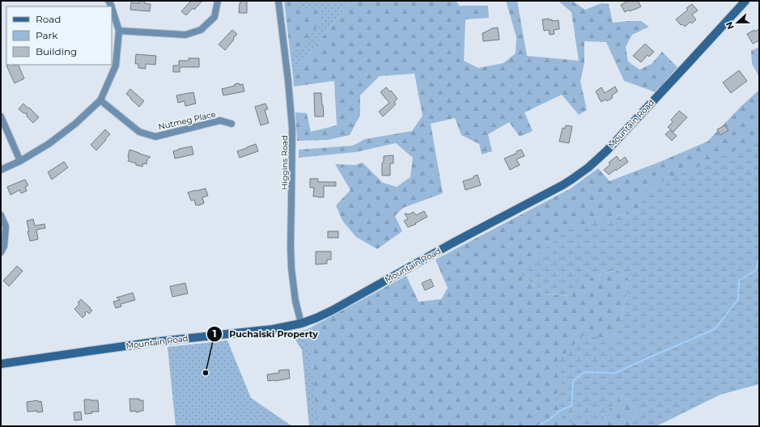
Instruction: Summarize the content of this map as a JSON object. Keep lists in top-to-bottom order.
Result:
{
  "streets": {
    "main road": ["Mountain Road"],
    "street": ["Nutmeg Place", "Higgins Road"]
  },
  "crossings": [
    ["Mountain Road", "Higgins Road"]
  ],
  "places": ["Puchalski Property"],
  "legend": ["Road", "Park", "Building"],
  "north": "left"
}
